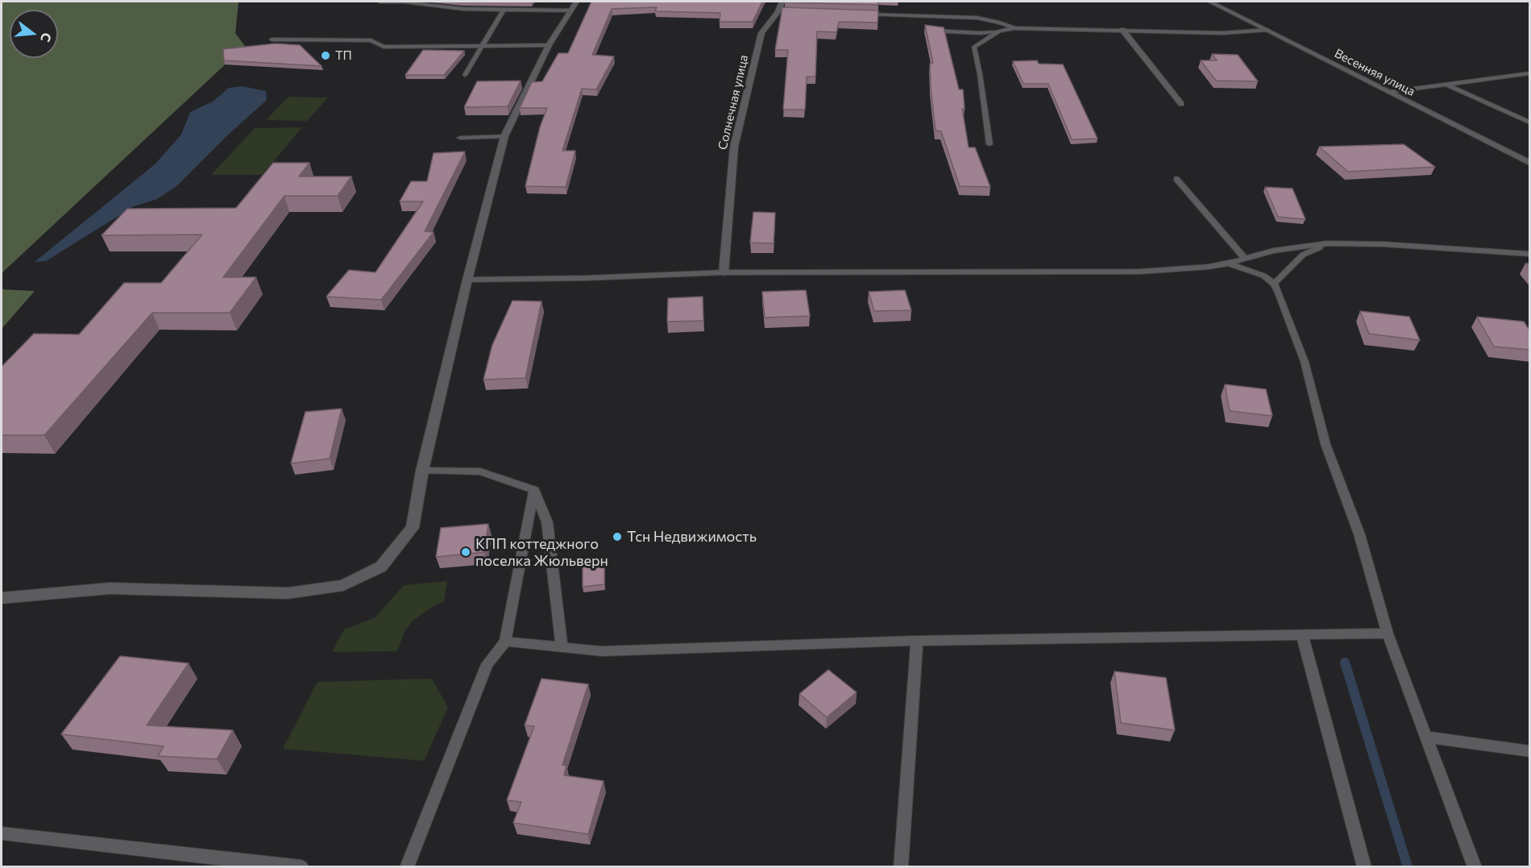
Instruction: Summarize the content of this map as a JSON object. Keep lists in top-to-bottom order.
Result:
{
  "streets": {
    "street": ["Весенняя улица", "Солнечная улица"]
  },
  "places": ["ТП", "Тсн Недвижимость", "КПП коттеджного поселка Жюльверн"],
  "north": "right"
}
